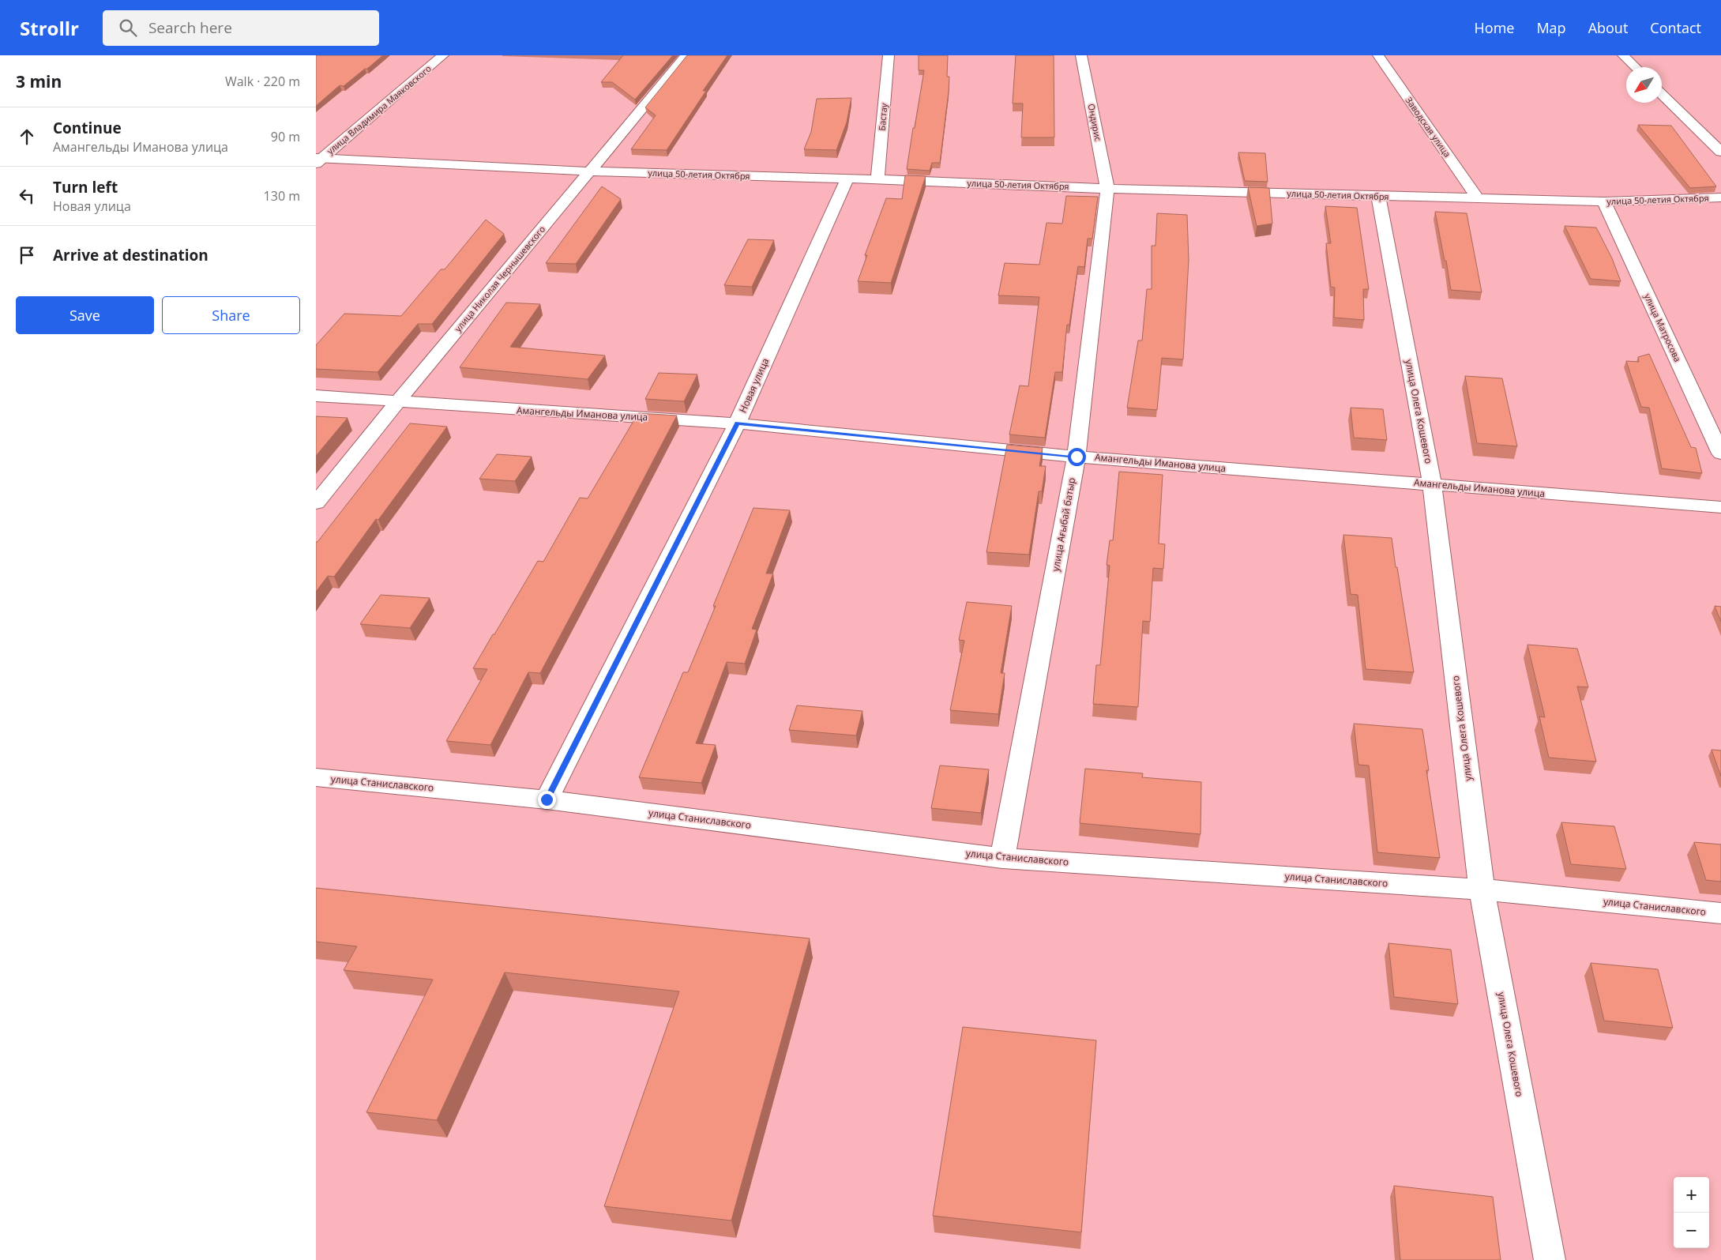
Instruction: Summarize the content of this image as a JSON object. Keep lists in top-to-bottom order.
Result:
{
  "streets": {
    "street": [
      "улица Владимира Маяковского",
      "Бастау",
      "Ондирис",
      "Заводская улица",
      "улица 50-летия Октября",
      "улица Николая Чернышевского",
      "улица Матросова",
      "Новая улица",
      "улица Олега Кошевого",
      "Амангельды Иманова улица",
      "улица Ағыбай батыр",
      "улица Станиславского"
    ]
  },
  "crossings": [
    ["улица Владимира Маяковского", "улица 50-летия Октября"],
    ["Бастау", "улица 50-летия Октября"],
    ["Ондирис", "улица 50-летия Октября"],
    ["Ондирис", "улица Ағыбай батыр"],
    ["Заводская улица", "улица 50-летия Октября"],
    ["улица 50-летия Октября", "улица Николая Чернышевского"],
    ["улица 50-летия Октября", "улица Матросова"],
    ["улица 50-летия Октября", "Новая улица"],
    ["улица 50-летия Октября", "улица Олега Кошевого"],
    ["улица 50-летия Октября", "улица Ағыбай батыр"],
    ["улица Николая Чернышевского", "Амангельды Иманова улица"],
    ["Новая улица", "Амангельды Иманова улица"],
    ["Новая улица", "улица Станиславского"],
    ["улица Олега Кошевого", "Амангельды Иманова улица"],
    ["улица Олега Кошевого", "улица Станиславского"],
    ["Амангельды Иманова улица", "улица Ағыбай батыр"],
    ["улица Ағыбай батыр", "улица Станиславского"]
  ],
  "north": "bottom left",
  "page": {
    "header": "Strollr",
    "search": "Search here",
    "nav": [
      "Home",
      "Map",
      "About",
      "Contact"
    ],
    "heading": ["3 min", "Walk · 220 m"],
    "list": [
      ["Continue", "Амангельды Иманова улица", "90 m"],
      ["Turn left", "Новая улица", "130 m"],
      "Arrive at destination"
    ],
    "buttons": ["Save", "Share"],
    "map_buttons": ["+", "−"]
  }
}
